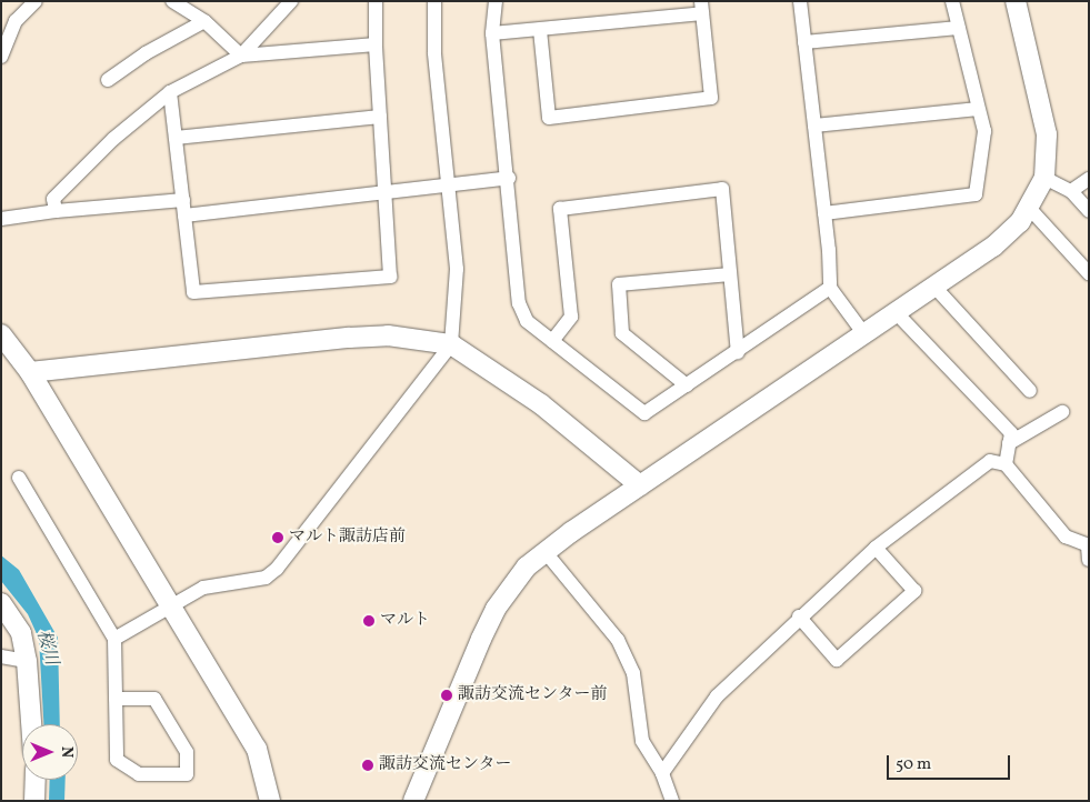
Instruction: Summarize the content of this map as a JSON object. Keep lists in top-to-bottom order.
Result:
{
  "water": ["桜川"],
  "places": [
    "マルト諏訪店前",
    "マルト",
    "諏訪交流センター前",
    "諏訪交流センター"
  ],
  "scale_bar": "50 m",
  "north": "right"
}
